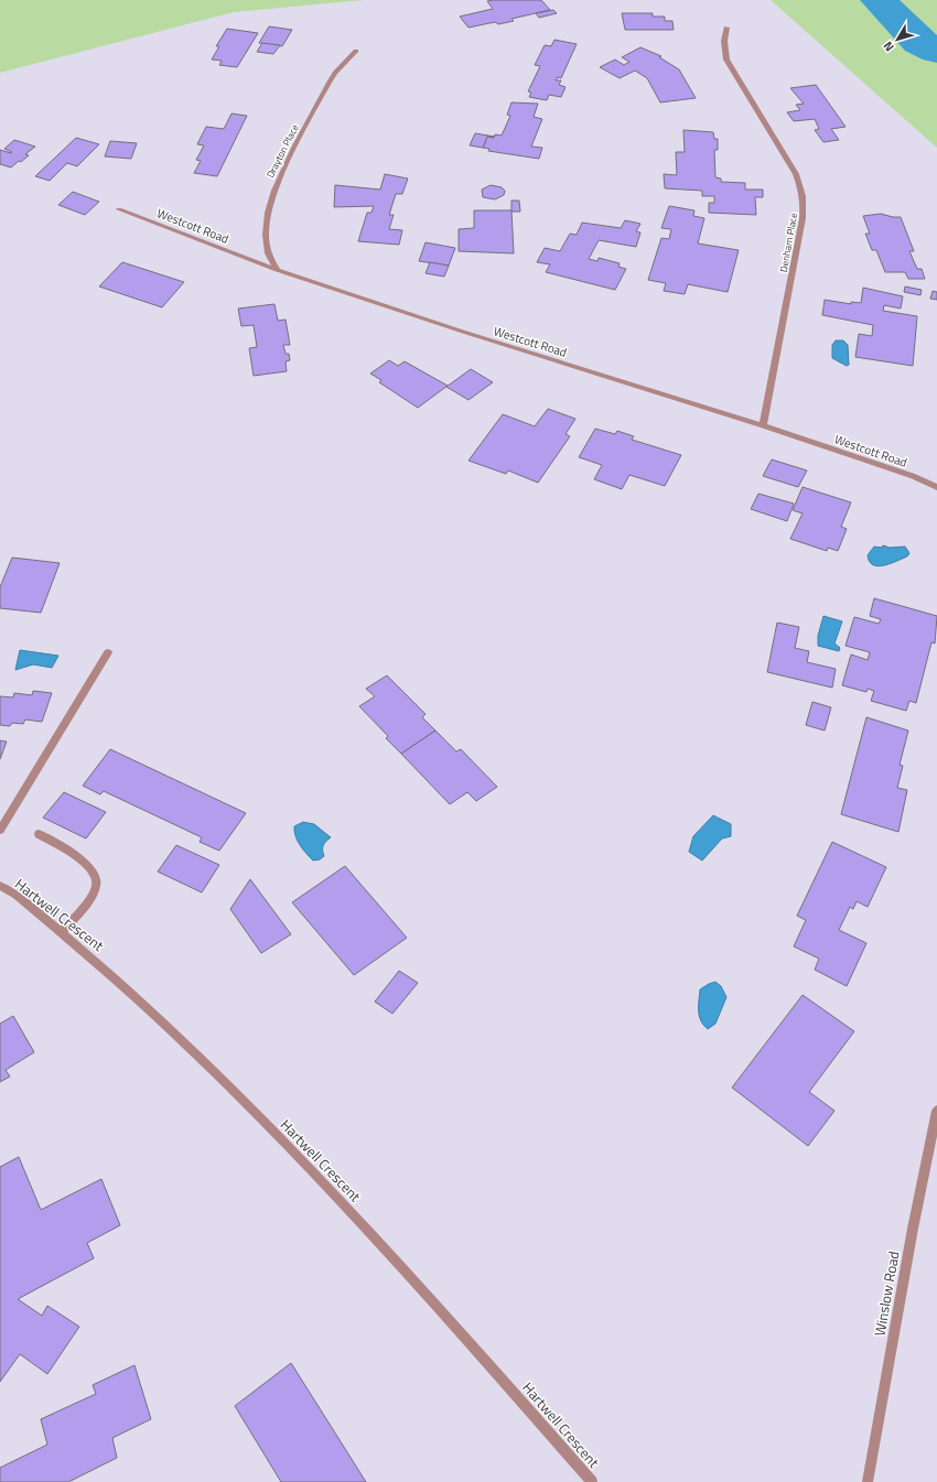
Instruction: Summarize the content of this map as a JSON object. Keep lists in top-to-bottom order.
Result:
{
  "streets": {
    "street": [
      "Drayton Place",
      "Westcott Road",
      "Denham Place",
      "Hartwell Crescent",
      "Winslow Road"
    ]
  },
  "crossings": [
    ["Drayton Place", "Westcott Road"],
    ["Westcott Road", "Denham Place"]
  ],
  "north": "bottom left"
}
